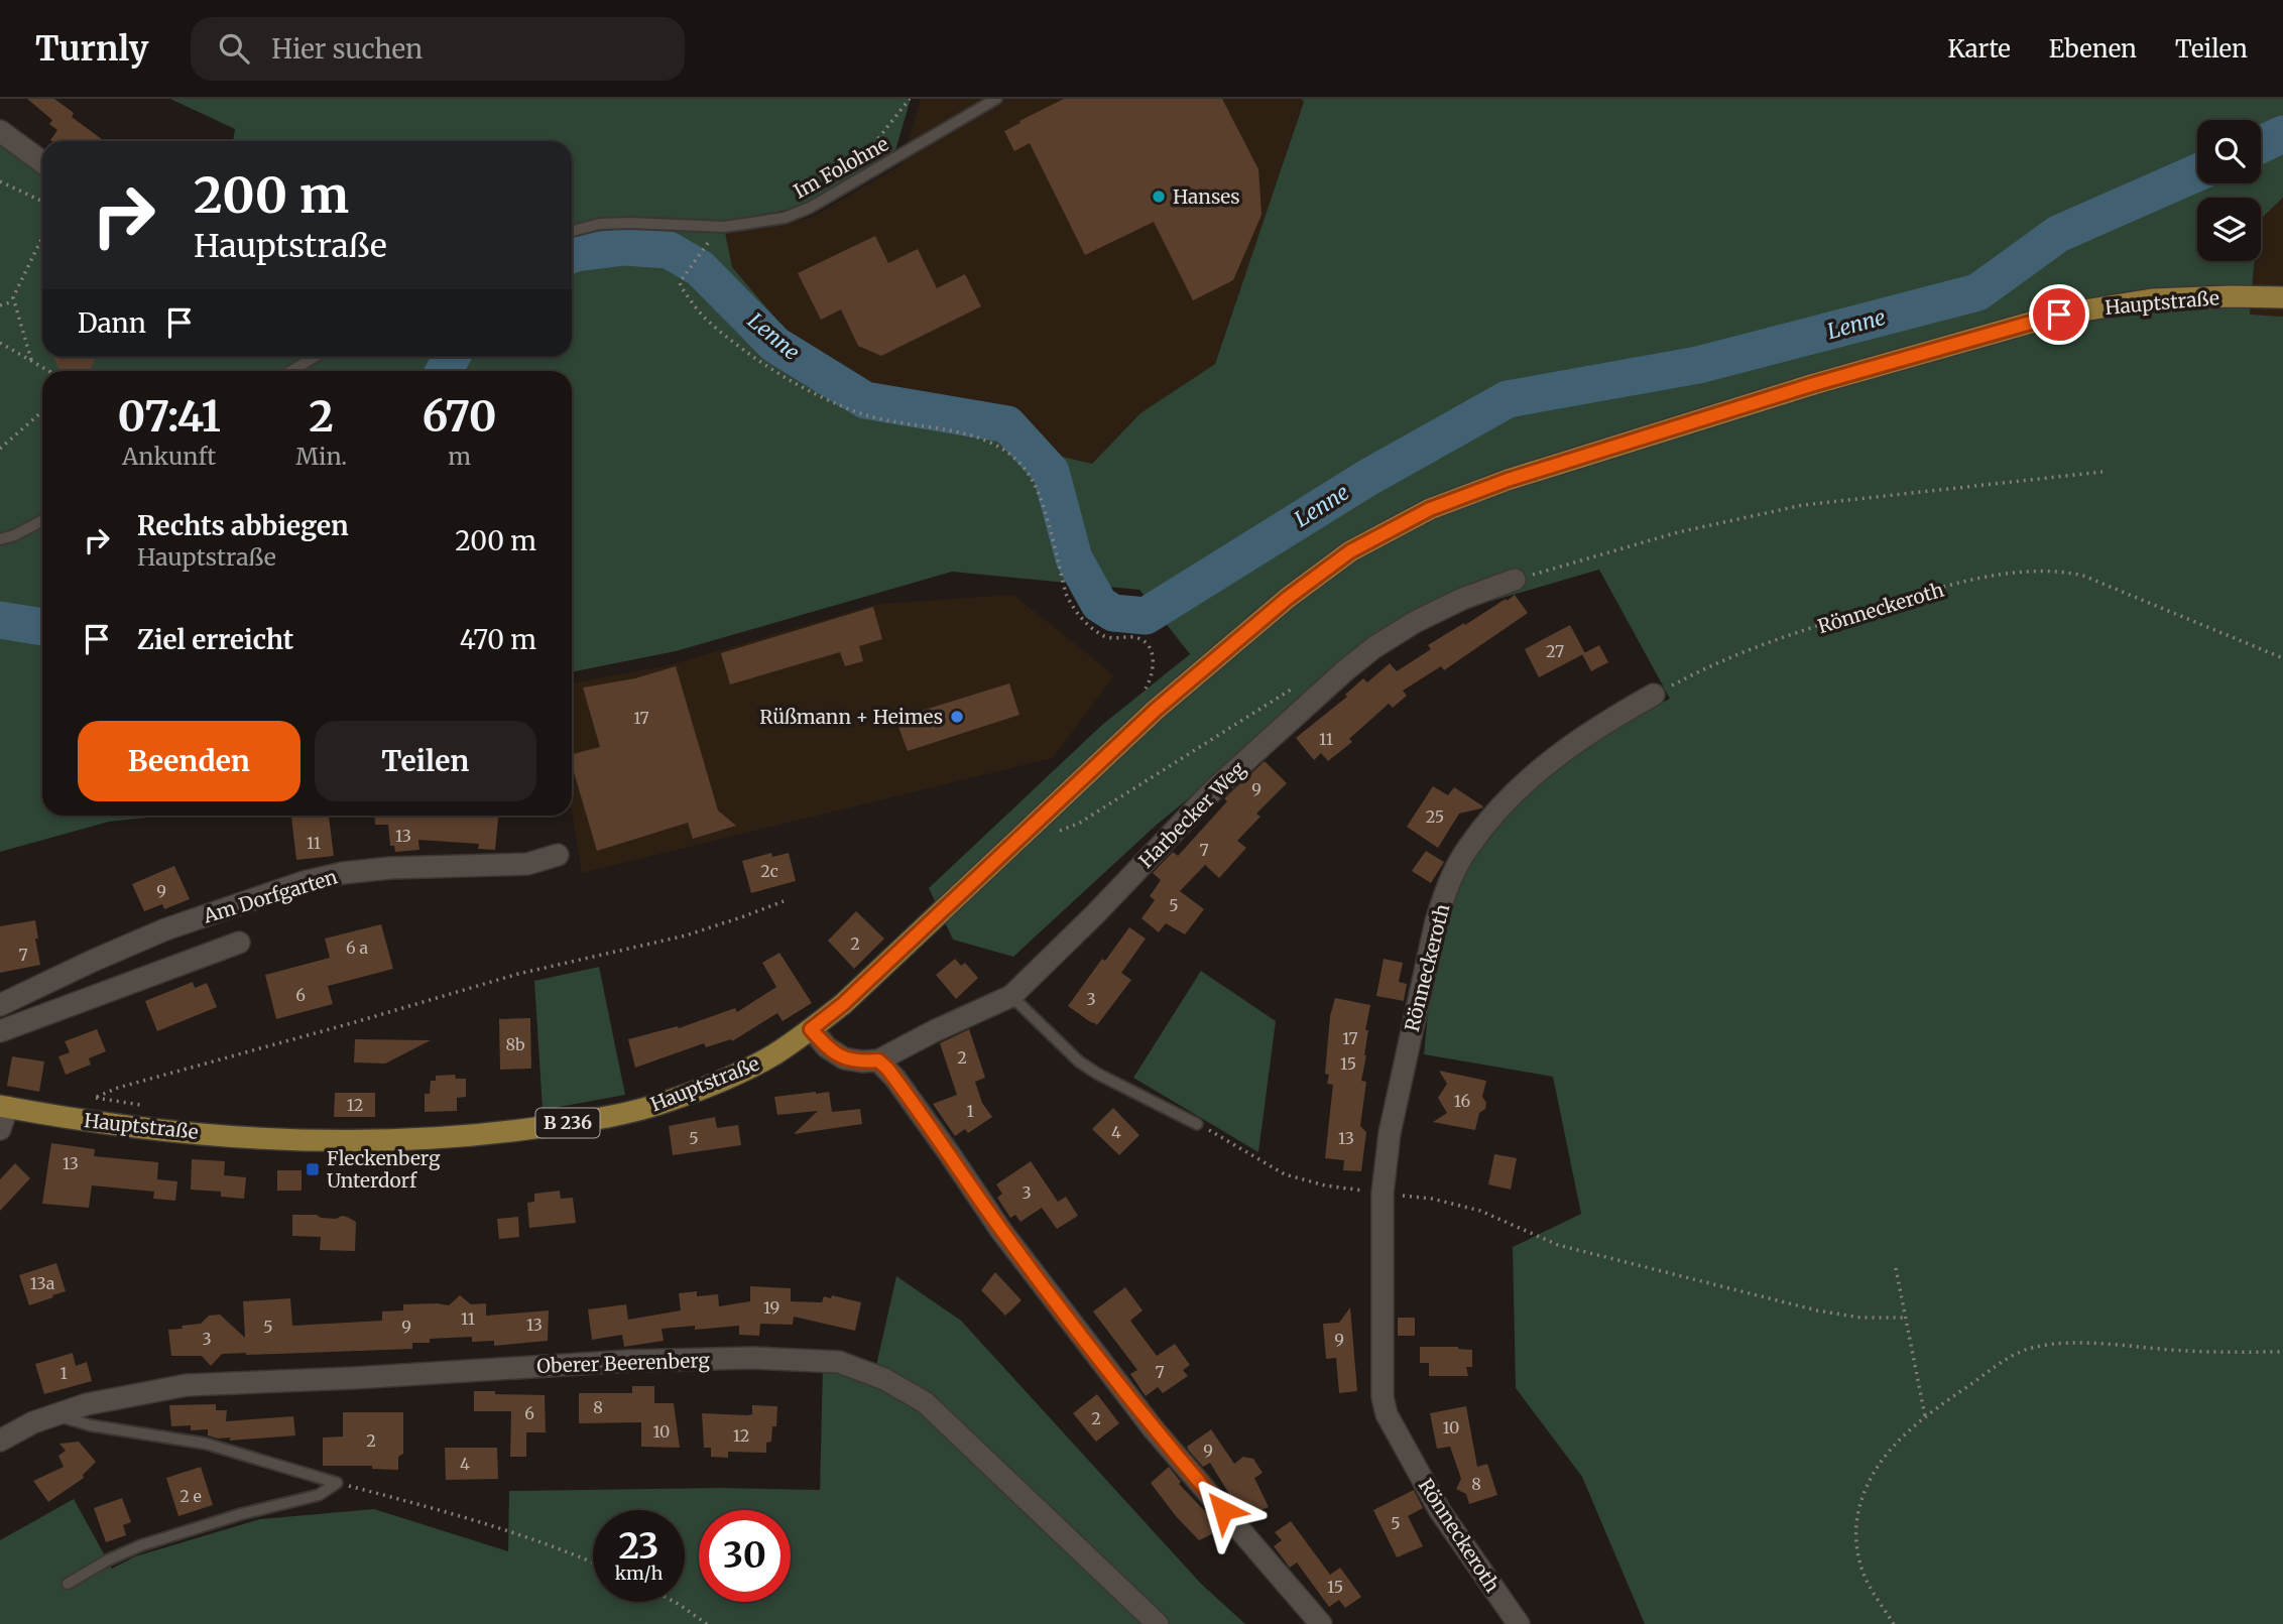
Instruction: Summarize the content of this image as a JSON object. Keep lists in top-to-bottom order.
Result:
{
  "streets": {
    "main road": ["Hauptstraße", "B 236"],
    "street": [
      "Rönneckeroth",
      "Harbecker Weg",
      "Am Dorfgarten",
      "Oberer Beerenberg"
    ],
    "lane": ["Im Folohne"]
  },
  "water": ["Lenne"],
  "places": {
    "other": ["Hanses", "Rüßmann + Heimes"],
    "transit": ["Fleckenberg Unterdorf"]
  },
  "house_numbers": [
    "27",
    "17",
    "11",
    "9",
    "25",
    "13",
    "11",
    "7",
    "2c",
    "9",
    "5",
    "2",
    "6 a",
    "7",
    "6",
    "3",
    "17",
    "8b",
    "2",
    "15",
    "16",
    "12",
    "1",
    "4",
    "5",
    "13",
    "13",
    "3",
    "13a",
    "19",
    "11",
    "13",
    "5",
    "9",
    "3",
    "9",
    "7",
    "1",
    "8",
    "6",
    "2",
    "10",
    "10",
    "12",
    "2",
    "9",
    "4",
    "8",
    "2 e",
    "5",
    "15"
  ],
  "page": {
    "header": "Turnly",
    "search": "Hier suchen",
    "nav": ["Karte", "Ebenen", "Teilen"],
    "turn": ["200 m", "Hauptstraße"],
    "then": "Dann",
    "eta": [
      "07:41",
      "Ankunft",
      "2",
      "Min.",
      "670",
      "m"
    ],
    "list": [
      {
        "name": "Rechts abbiegen",
        "note": "Hauptstraße",
        "value": "200 m"
      },
      {
        "name": "Ziel erreicht",
        "value": "470 m"
      }
    ],
    "buttons": ["Beenden", "Teilen"],
    "speed": "23 km/h",
    "limit": "30"
  }
}
